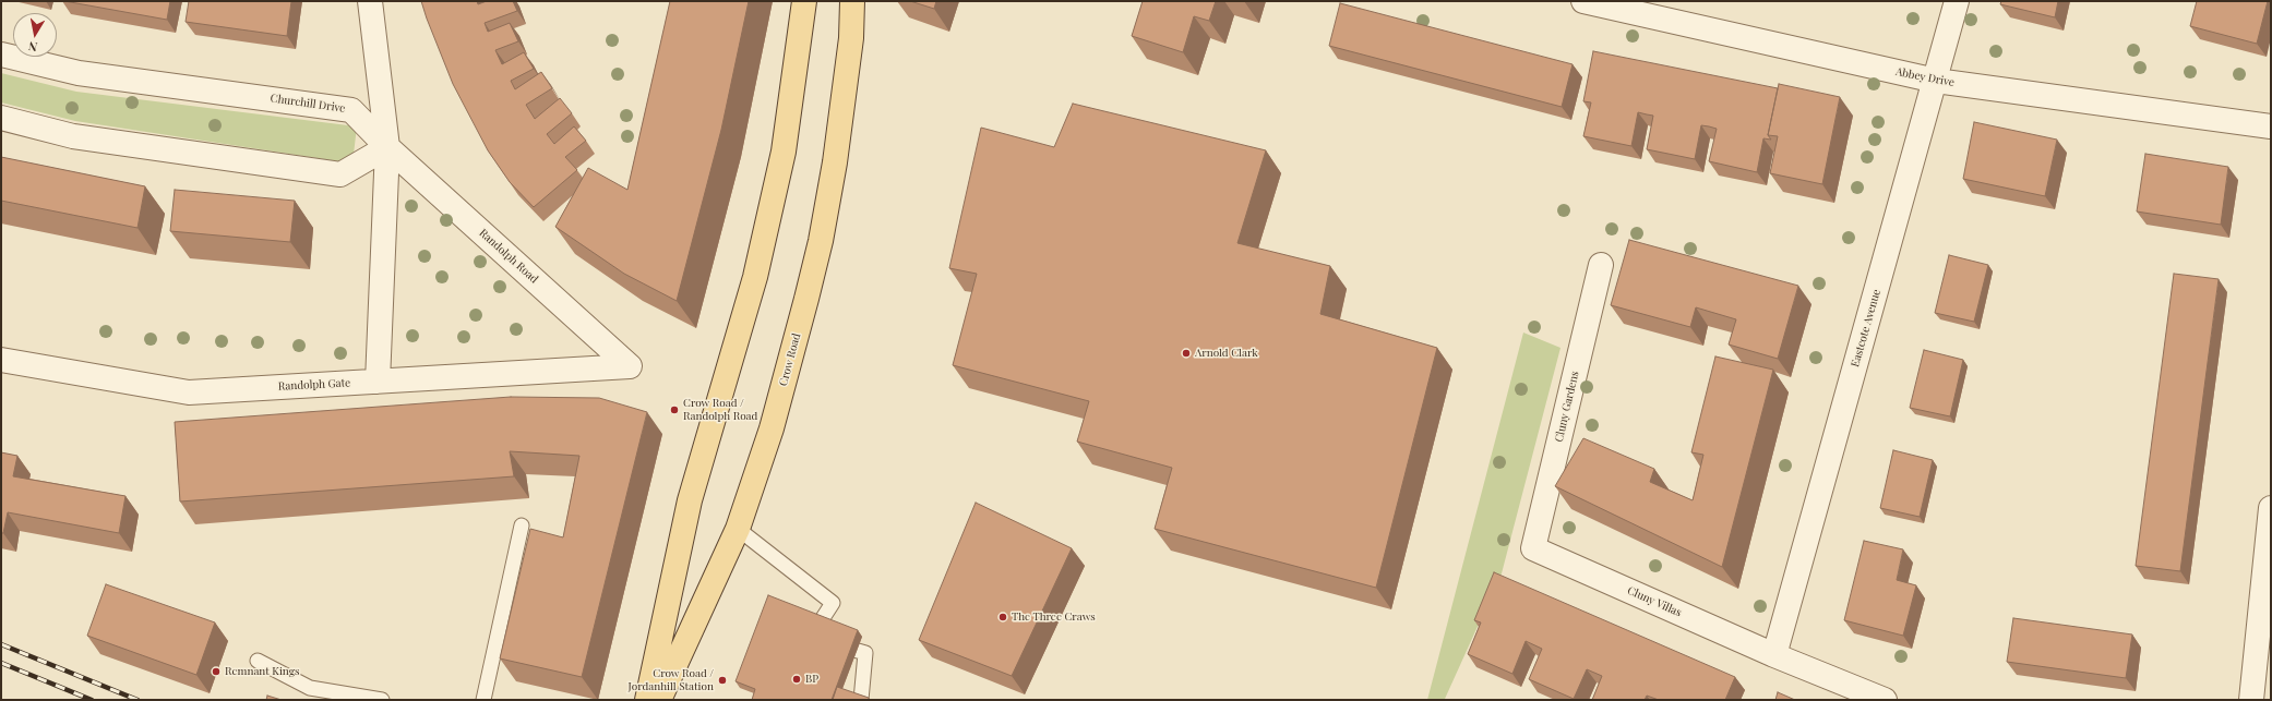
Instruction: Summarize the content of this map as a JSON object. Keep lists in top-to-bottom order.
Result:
{
  "streets": {
    "main road": ["Crow Road"],
    "street": [
      "Abbey Drive",
      "Churchill Drive",
      "Randolph Road",
      "Eastcote Avenue",
      "Randolph Gate",
      "Cluny Gardens",
      "Cluny Villas"
    ]
  },
  "crossings": [
    ["Abbey Drive", "Eastcote Avenue"],
    ["Churchill Drive", "Randolph Road"],
    ["Randolph Road", "Randolph Gate"],
    ["Eastcote Avenue", "Cluny Villas"],
    ["Cluny Gardens", "Cluny Villas"]
  ],
  "places": [
    "Arnold Clark",
    "Crow Road / Randolph Road",
    "The Three Craws",
    "Remnant Kings",
    "BP",
    "Crow Road / Jordanhill Station"
  ],
  "north": "bottom"
}
